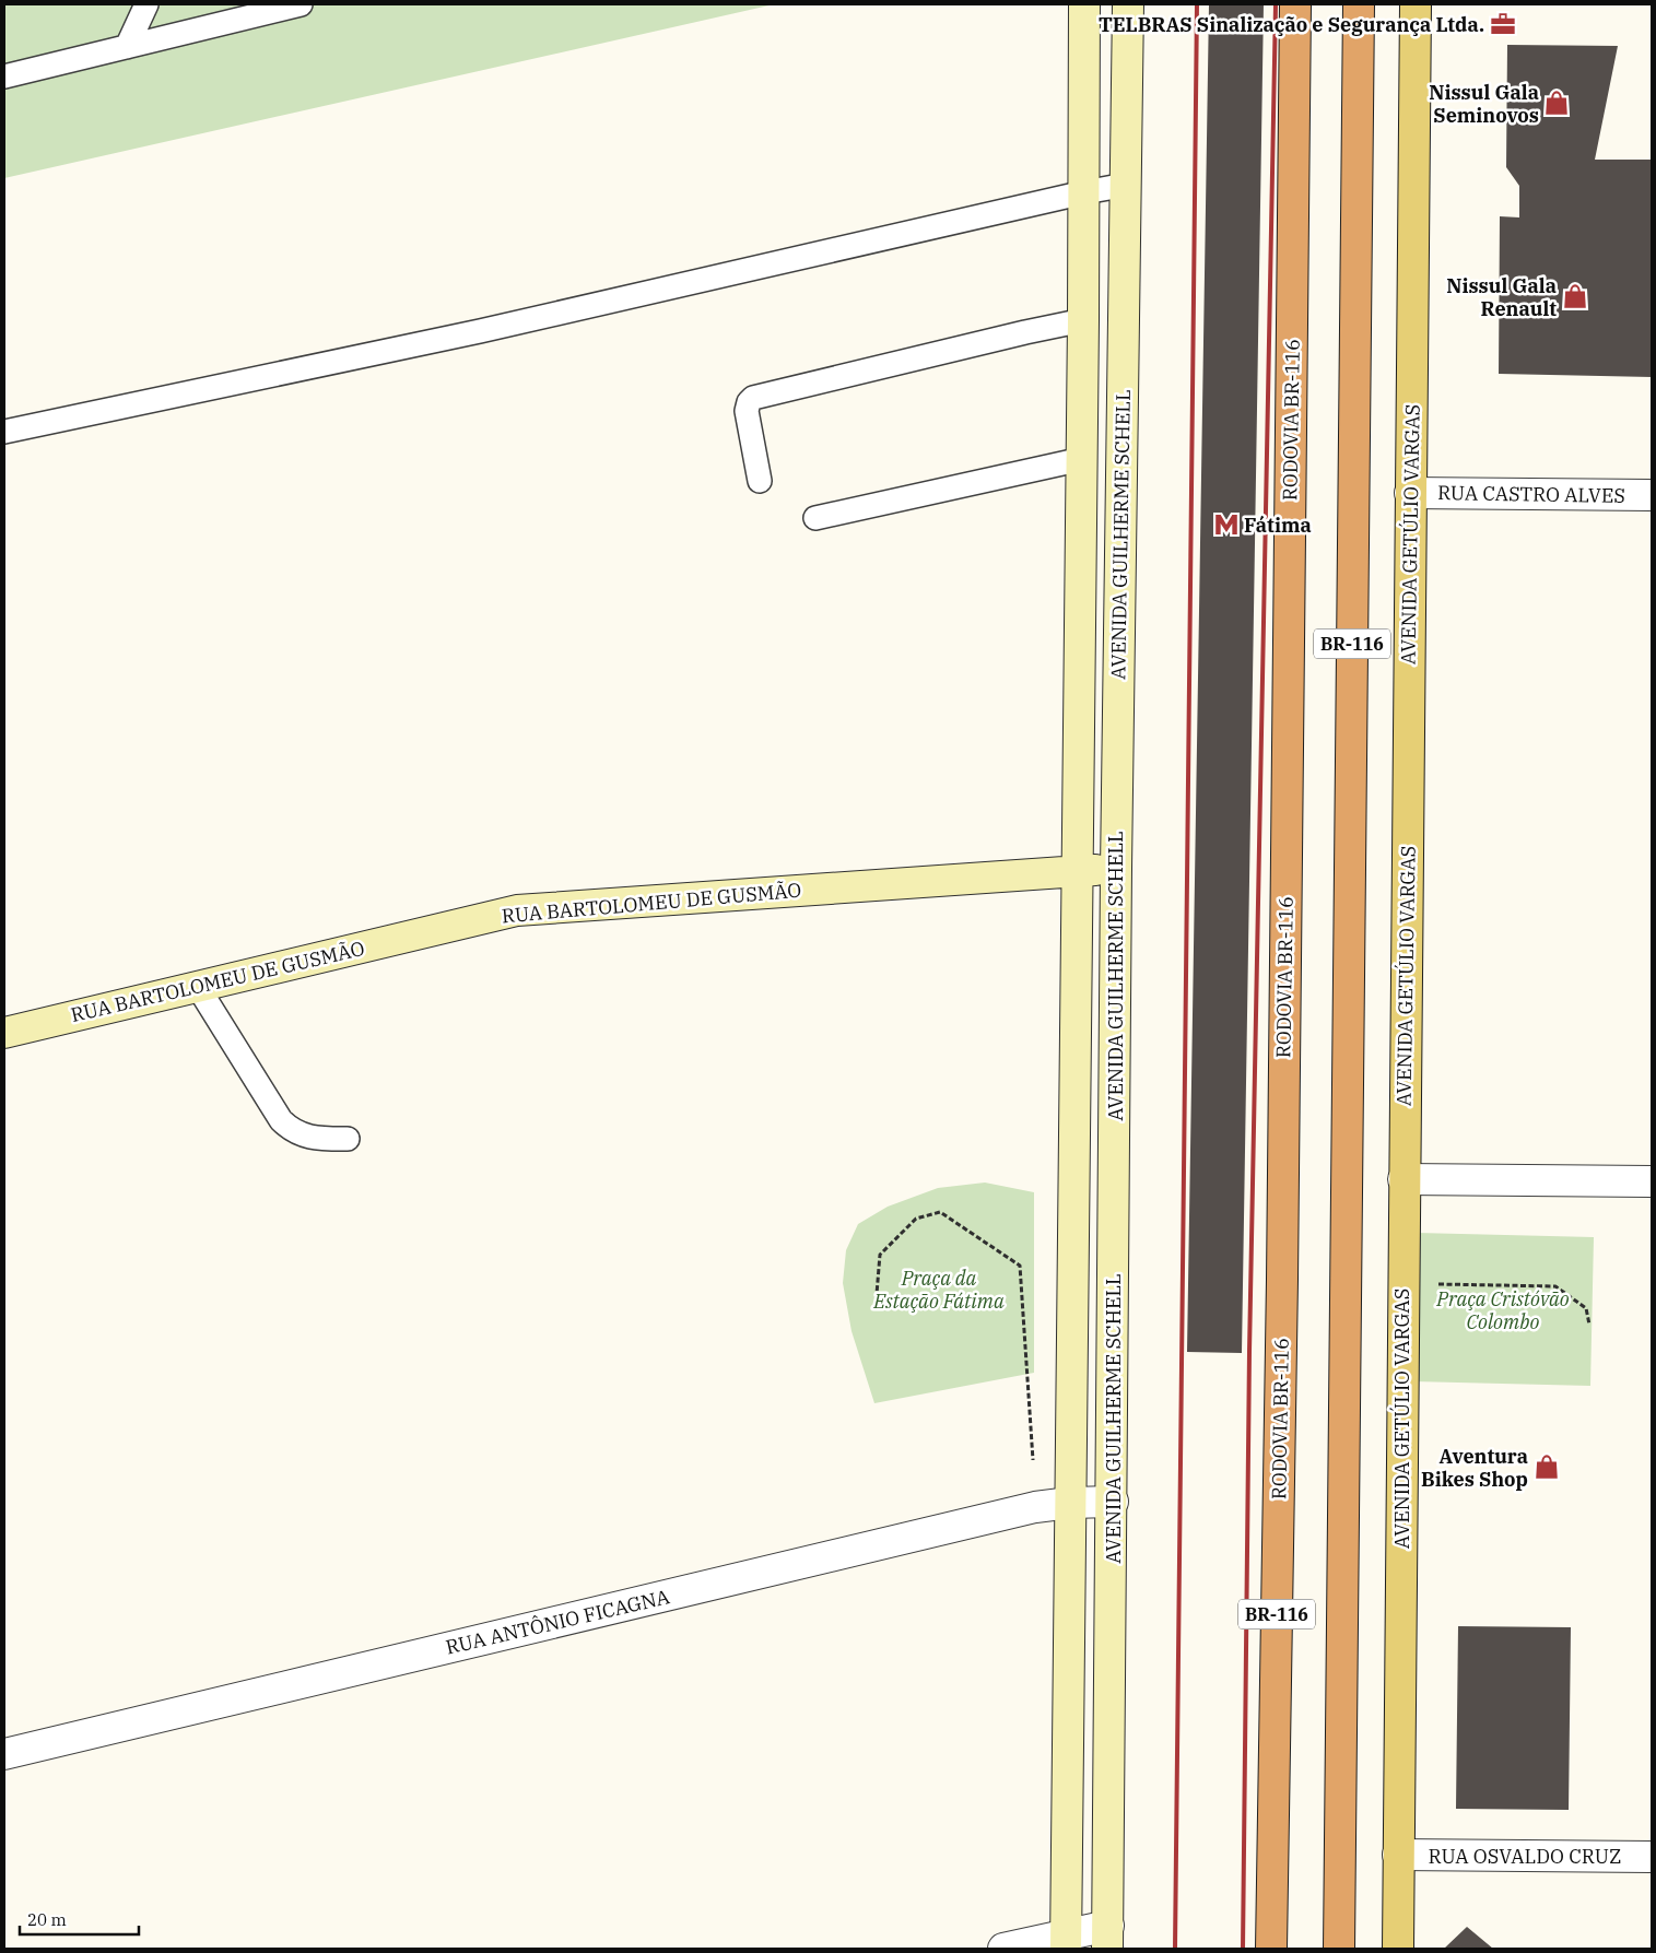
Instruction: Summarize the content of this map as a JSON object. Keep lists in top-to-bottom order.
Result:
{
  "streets": {
    "highway": ["RODOVIA BR-116", "BR-116"],
    "main road": ["AVENIDA GUILHERME SCHELL", "AVENIDA GETÚLIO VARGAS", "RUA BARTOLOMEU DE GUSMÃO"],
    "street": ["RUA CASTRO ALVES", "RUA ANTÔNIO FICAGNA", "RUA OSVALDO CRUZ"]
  },
  "crossings": [
    ["RUA CASTRO ALVES", "AVENIDA GETÚLIO VARGAS"],
    ["AVENIDA GUILHERME SCHELL", "RUA BARTOLOMEU DE GUSMÃO"],
    ["AVENIDA GUILHERME SCHELL", "RUA ANTÔNIO FICAGNA"],
    ["AVENIDA GETÚLIO VARGAS", "RUA OSVALDO CRUZ"]
  ],
  "parks": ["Praça da Estação Fátima", "Praça Cristóvão Colombo"],
  "places": {
    "office": ["TELBRAS Sinalização e Segurança Ltda."],
    "shop": ["Nissul Gala Seminovos", "Nissul Gala Renault", "Aventura Bikes Shop"],
    "metro station": ["Fátima"]
  },
  "scale_bar": "20 m"
}
